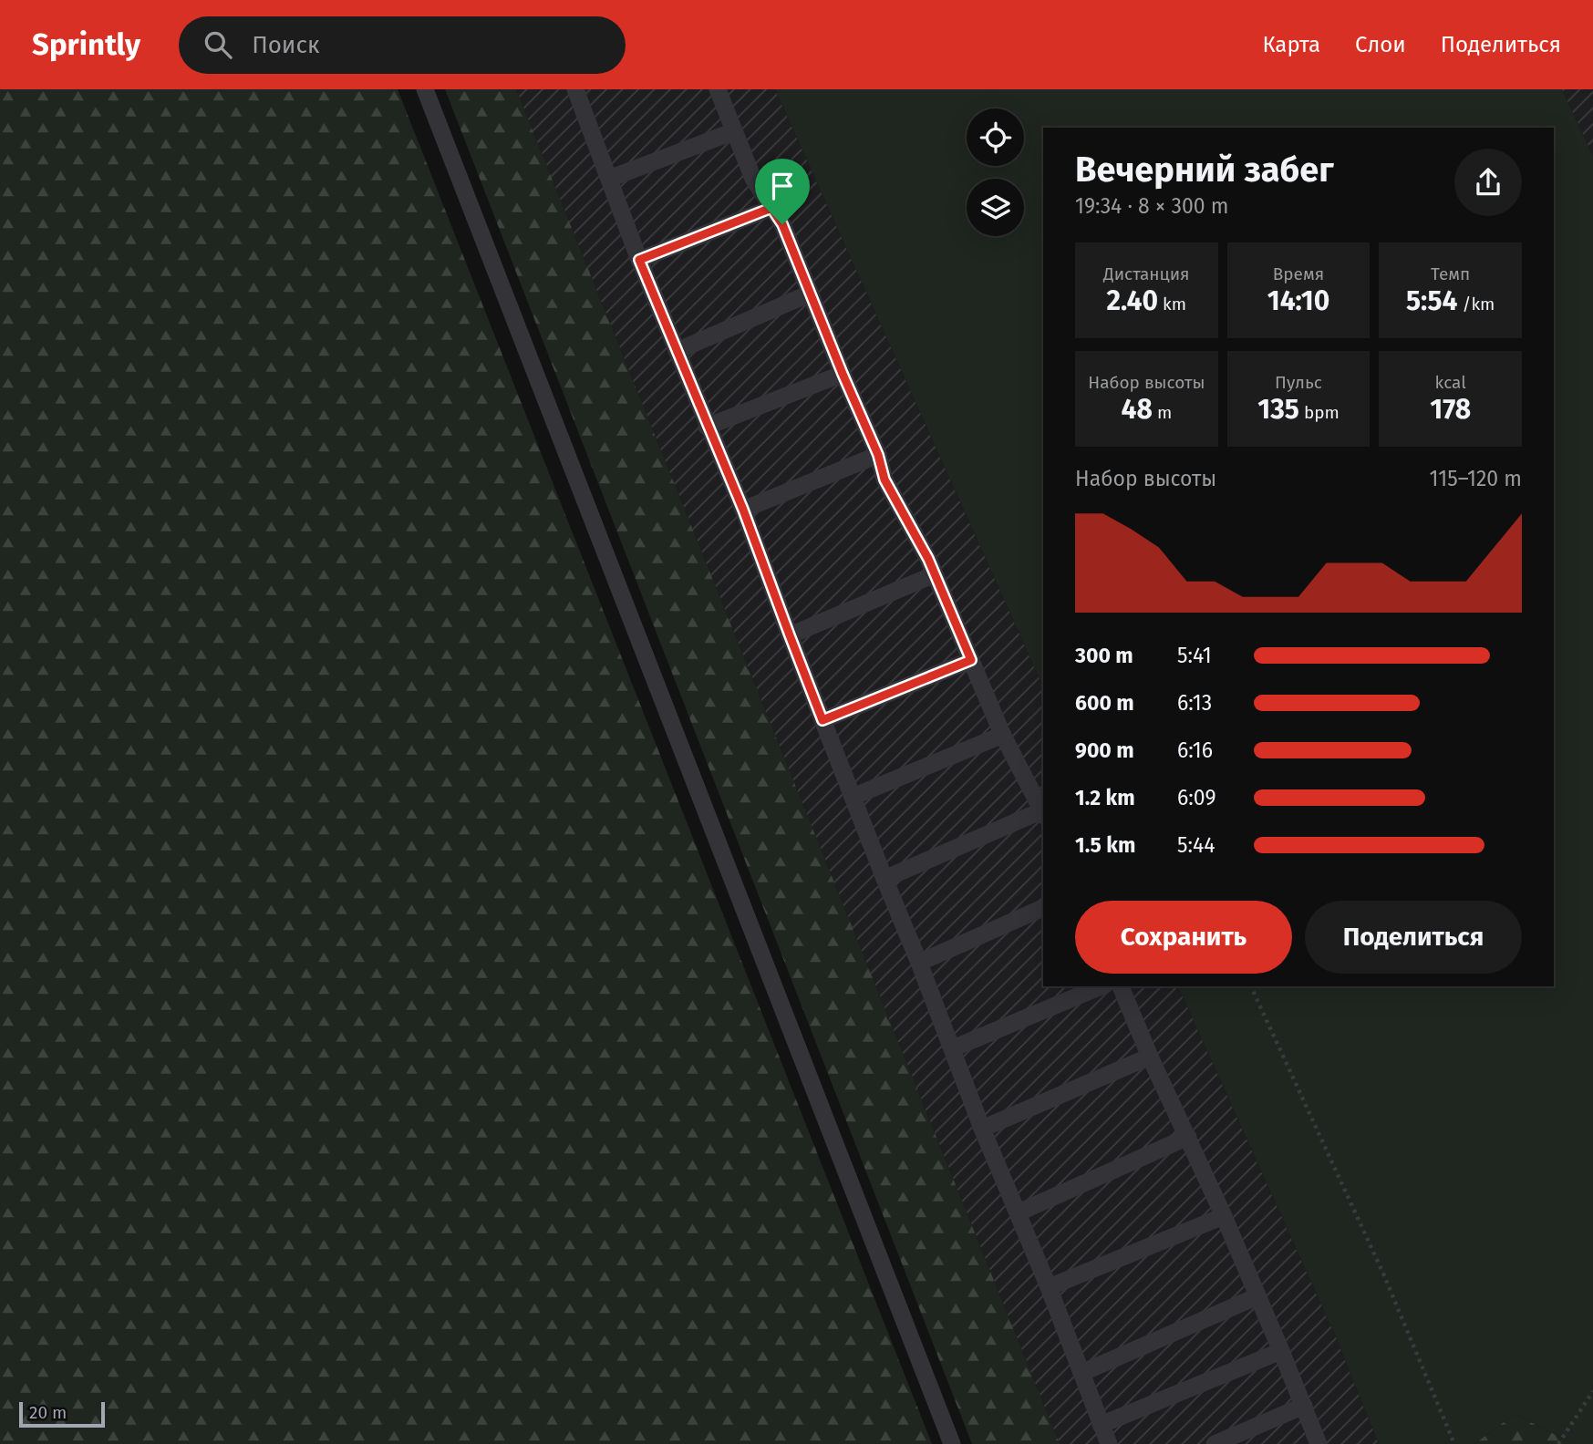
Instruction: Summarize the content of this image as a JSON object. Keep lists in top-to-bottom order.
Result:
{
  "scale_bar": "20 m",
  "page": {
    "header": "Sprintly",
    "search": "Поиск",
    "nav": ["Карта", "Слои", "Поделиться"],
    "heading": ["Вечерний забег", "19:34 · 8 × 300 m"],
    "stats": [
      ["Дистанция", "2.40 km"],
      ["Время", "14:10"],
      ["Темп", "5:54 /km"],
      ["Набор высоты", "48 m"],
      ["Пульс", "135 bpm"],
      ["kcal", "178"]
    ],
    "chart": ["Набор высоты", "115–120 m"],
    "list": [
      {
        "name": "300 m",
        "note": "5:41"
      },
      {
        "name": "600 m",
        "note": "6:13"
      },
      {
        "name": "900 m",
        "note": "6:16"
      },
      {
        "name": "1.2 km",
        "note": "6:09"
      },
      {
        "name": "1.5 km",
        "note": "5:44"
      }
    ],
    "buttons": ["Сохранить", "Поделиться"],
    "scale": "20 m"
  }
}
